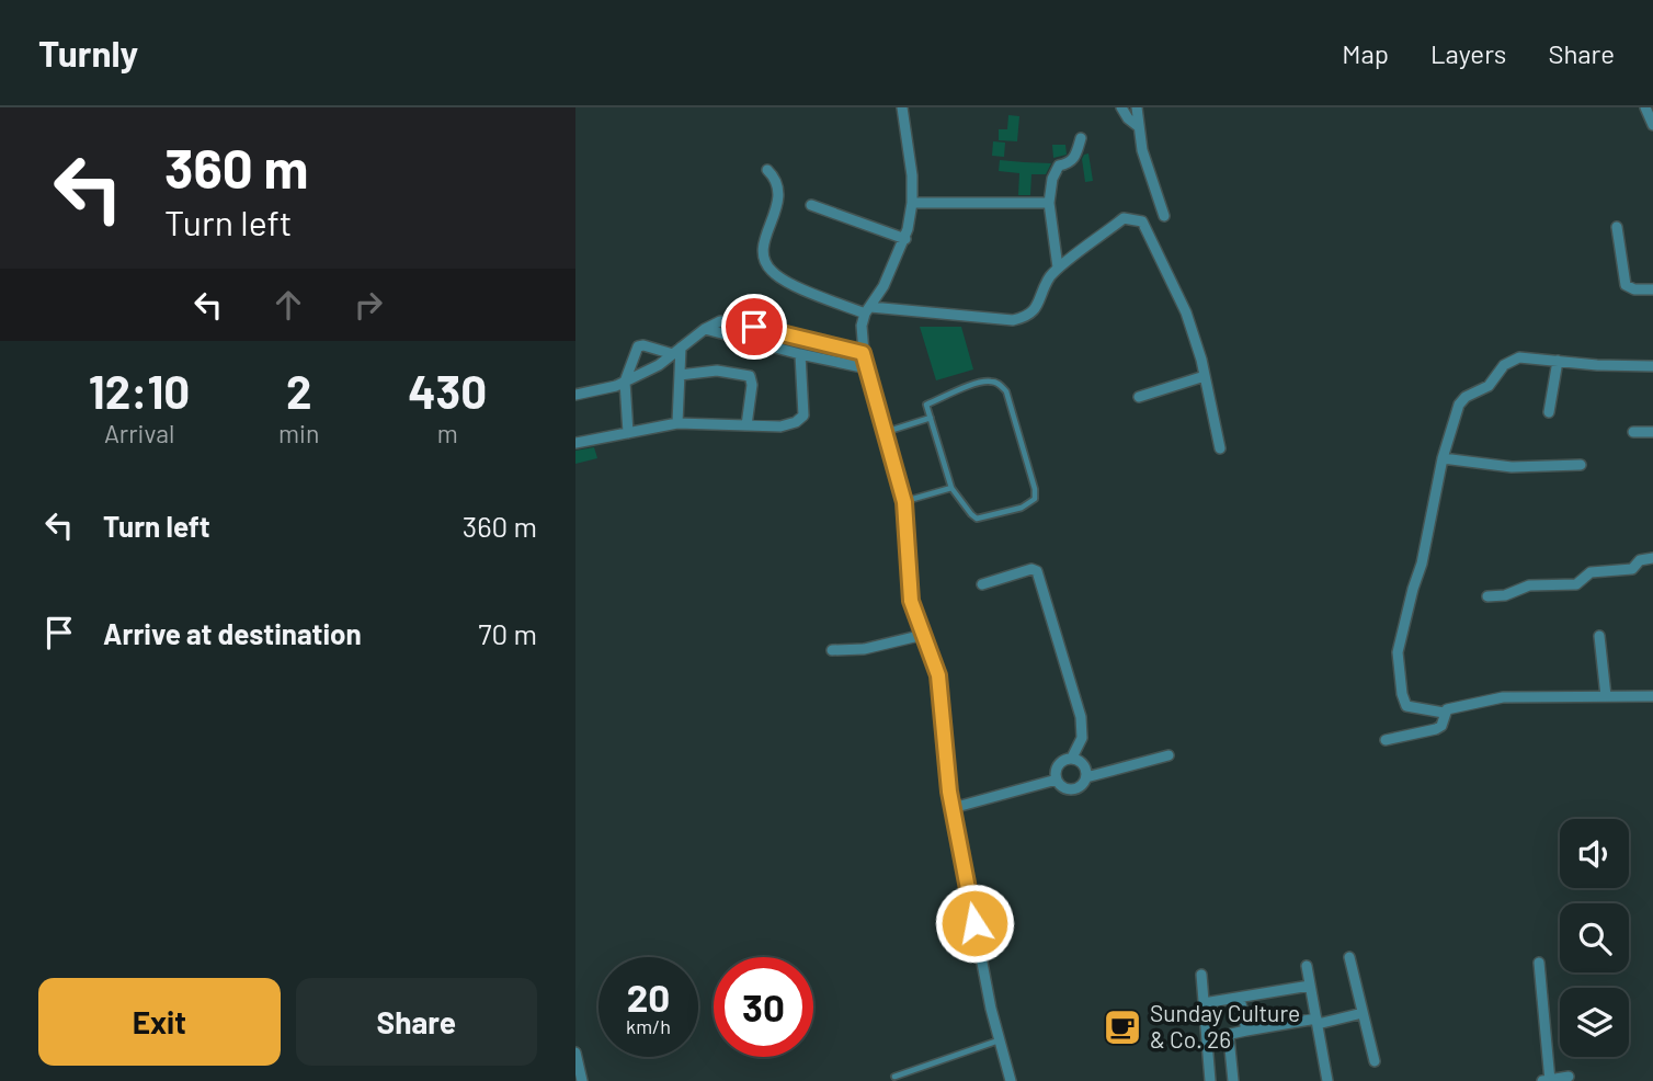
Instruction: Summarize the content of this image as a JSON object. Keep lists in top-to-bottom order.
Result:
{
  "places": {
    "cafe": ["Sunday Culture & Co. 26"]
  },
  "page": {
    "header": "Turnly",
    "nav": ["Map", "Layers", "Share"],
    "turn": ["360 m", "Turn left"],
    "eta": [
      "12:10",
      "Arrival",
      "2",
      "min",
      "430",
      "m"
    ],
    "list": [
      {
        "name": "Turn left",
        "value": "360 m"
      },
      {
        "name": "Arrive at destination",
        "value": "70 m"
      }
    ],
    "speed": "20 km/h",
    "limit": "30",
    "buttons": ["Exit", "Share"]
  }
}
